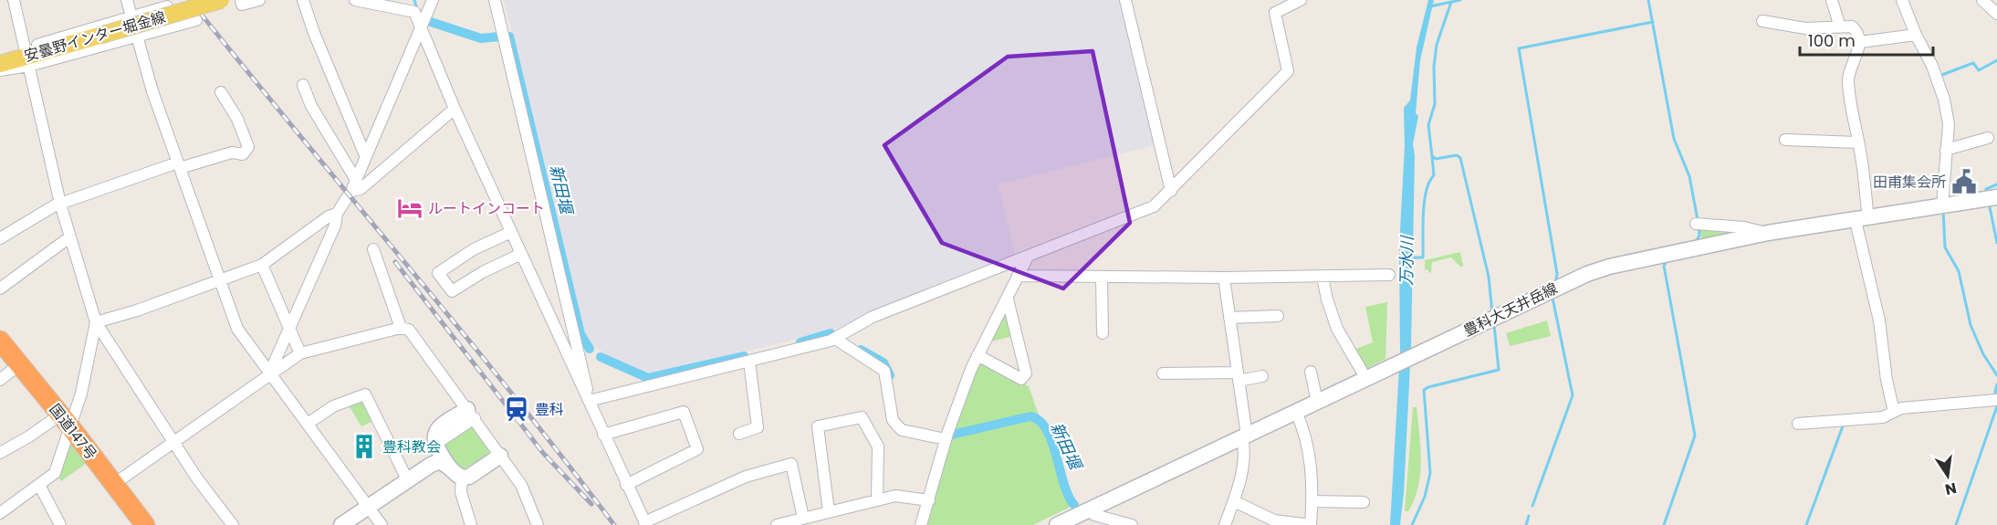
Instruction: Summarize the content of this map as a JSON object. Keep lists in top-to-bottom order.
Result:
{
  "streets": {
    "highway": ["国道147号"],
    "main road": ["安曇野インター堀金線", "豊科大天井岳線"]
  },
  "water": ["新田堰", "万水川"],
  "places": {
    "public building": ["田甫集会所"],
    "hotel": ["ルートインコート"],
    "station": ["豊科"],
    "building": ["豊科教会"]
  },
  "scale_bar": "100 m",
  "north": "bottom"
}
